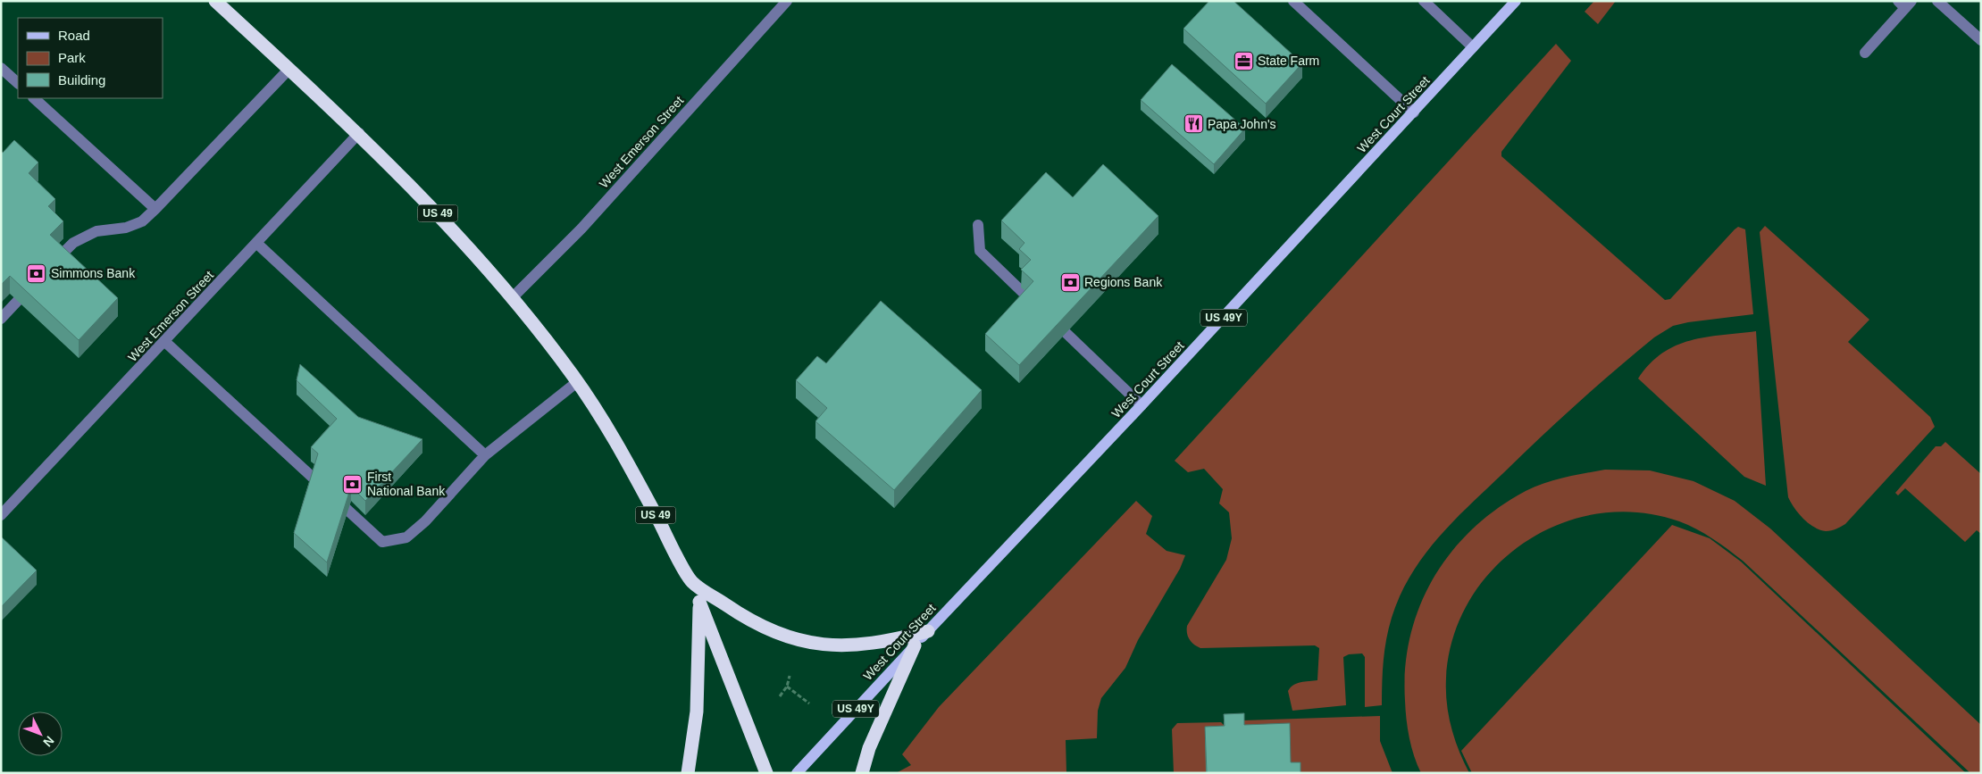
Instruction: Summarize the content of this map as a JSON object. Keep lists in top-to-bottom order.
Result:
{
  "streets": {
    "highway": ["US 49"],
    "main road": ["West Court Street", "US 49Y"],
    "street": ["West Emerson Street"]
  },
  "crossings": [
    ["West Emerson Street", "US 49"]
  ],
  "places": {
    "office": ["State Farm"],
    "restaurant": ["Papa John's"],
    "bank": ["Simmons Bank", "Regions Bank", "First National Bank"]
  },
  "legend": ["Road", "Park", "Building"],
  "north": "bottom right"
}
